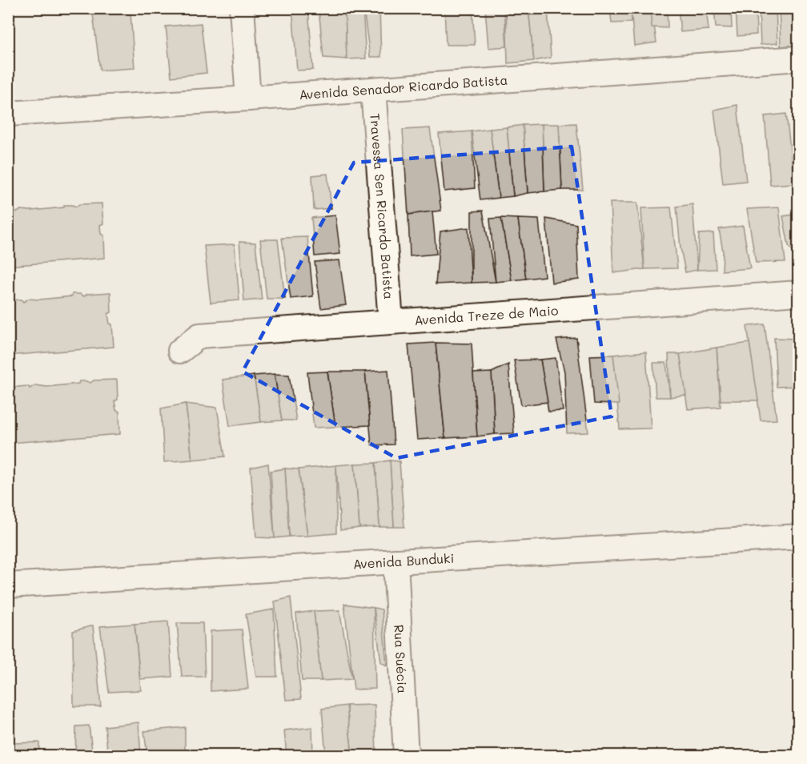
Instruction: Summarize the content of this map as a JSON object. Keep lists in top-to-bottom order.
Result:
{
  "streets": {
    "street": [
      "Avenida Senador Ricardo Batista",
      "Travessa Sen Ricardo Batista",
      "Avenida Treze de Maio",
      "Avenida Bunduki",
      "Rua Suécia"
    ]
  },
  "crossings": [
    ["Avenida Senador Ricardo Batista", "Travessa Sen Ricardo Batista"],
    ["Travessa Sen Ricardo Batista", "Avenida Treze de Maio"],
    ["Avenida Bunduki", "Rua Suécia"]
  ]
}
